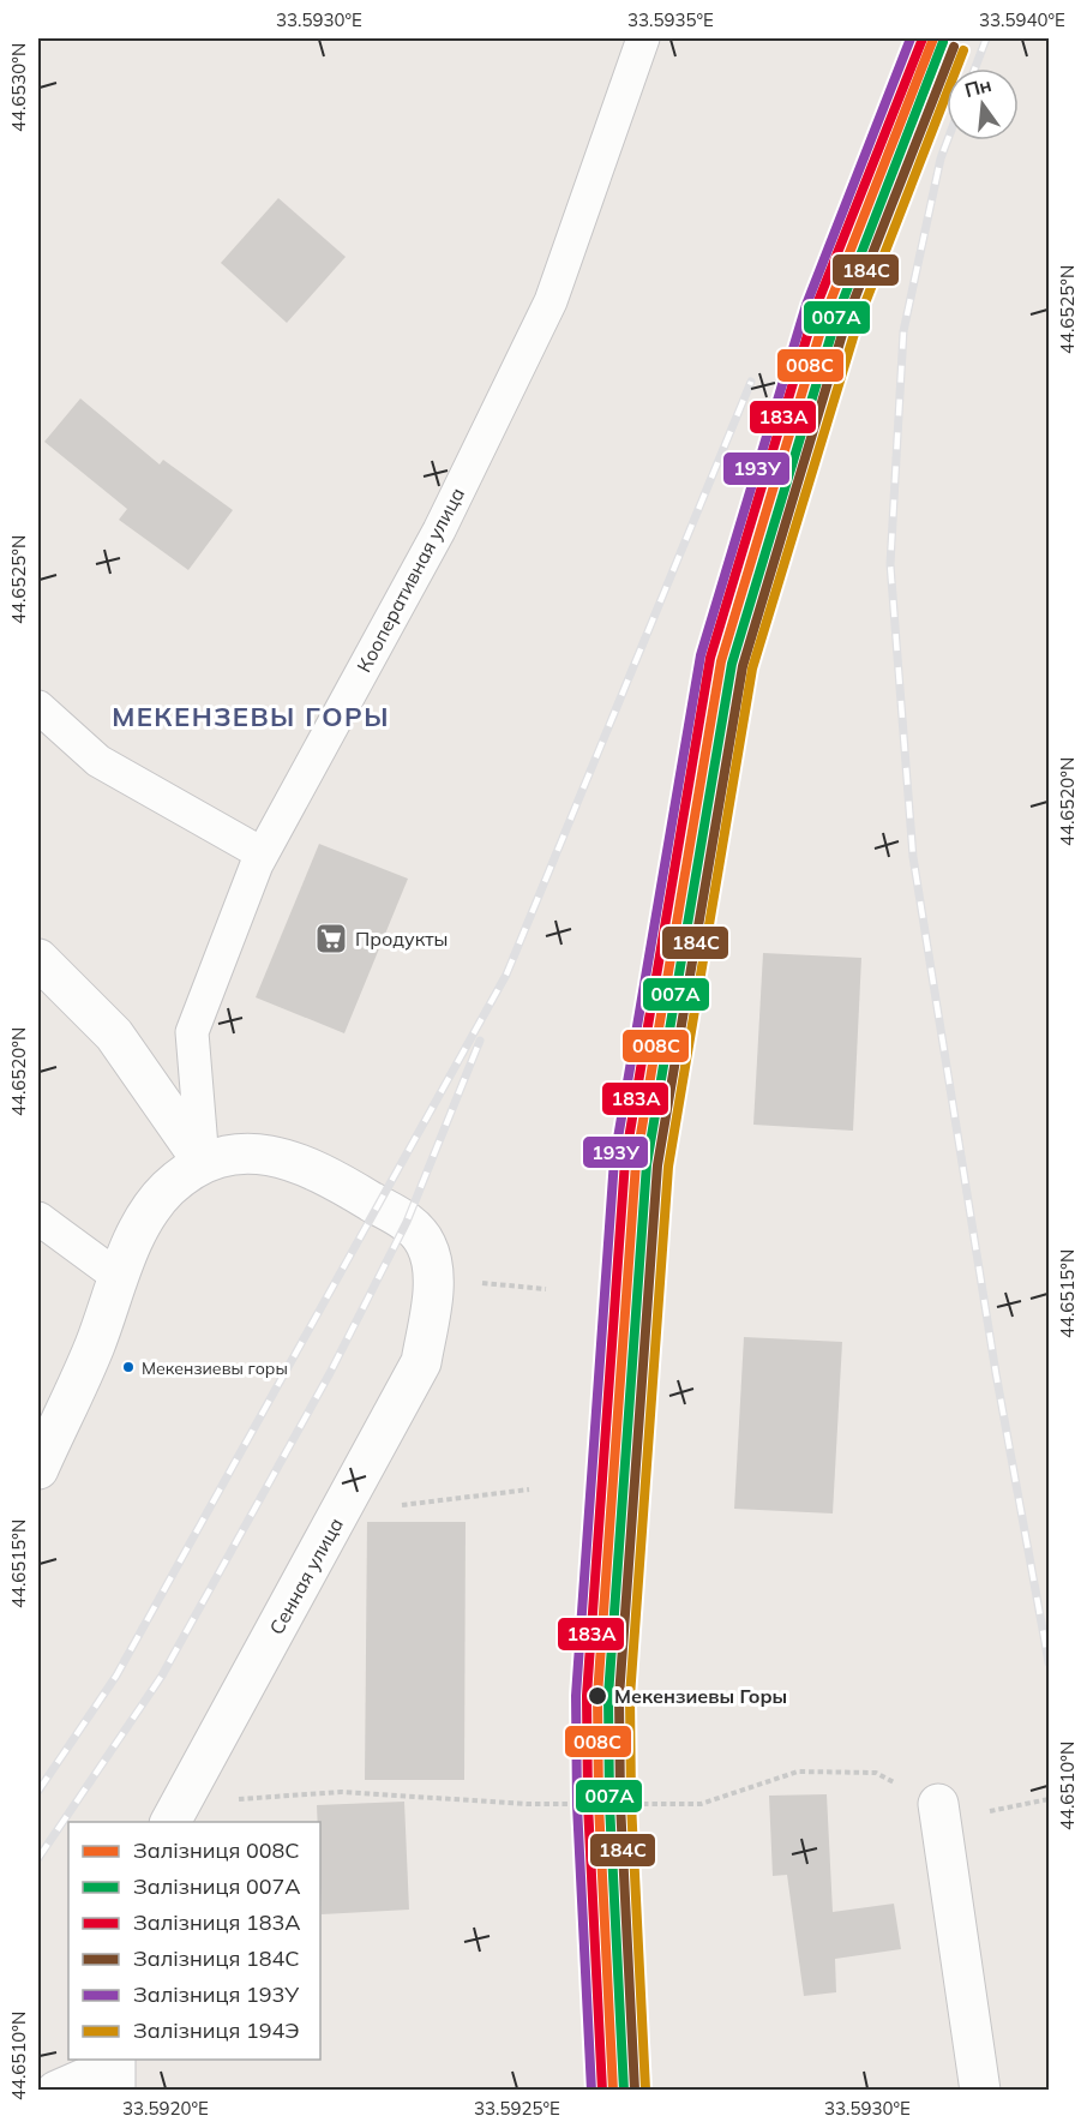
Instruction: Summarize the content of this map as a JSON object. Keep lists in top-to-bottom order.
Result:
{
  "streets": {
    "main road": ["Сенная улица"],
    "lane": ["Кооперативная улица"]
  },
  "districts": ["МЕКЕНЗЕВЫ ГОРЫ"],
  "places": {
    "supermarket": ["Продукты"],
    "other": ["Мекензиевы горы", "Мекензиевы Горы"]
  },
  "lines": [
    "rail line 008С",
    "rail line 183А",
    "rail line 193У",
    "rail line 007А",
    "rail line 184С",
    "rail line 194Э"
  ],
  "legend": [
    "Залізниця 008С",
    "Залізниця 007А",
    "Залізниця 183А",
    "Залізниця 184С",
    "Залізниця 193У",
    "Залізниця 194Э"
  ],
  "north": "top",
  "coordinates": [
    "33.5930°E",
    "33.5935°E",
    "33.5940°E",
    "44.6530°N",
    "44.6525°N",
    "44.6520°N",
    "44.6515°N",
    "44.6510°N",
    "33.5920°E",
    "33.5925°E"
  ]
}
